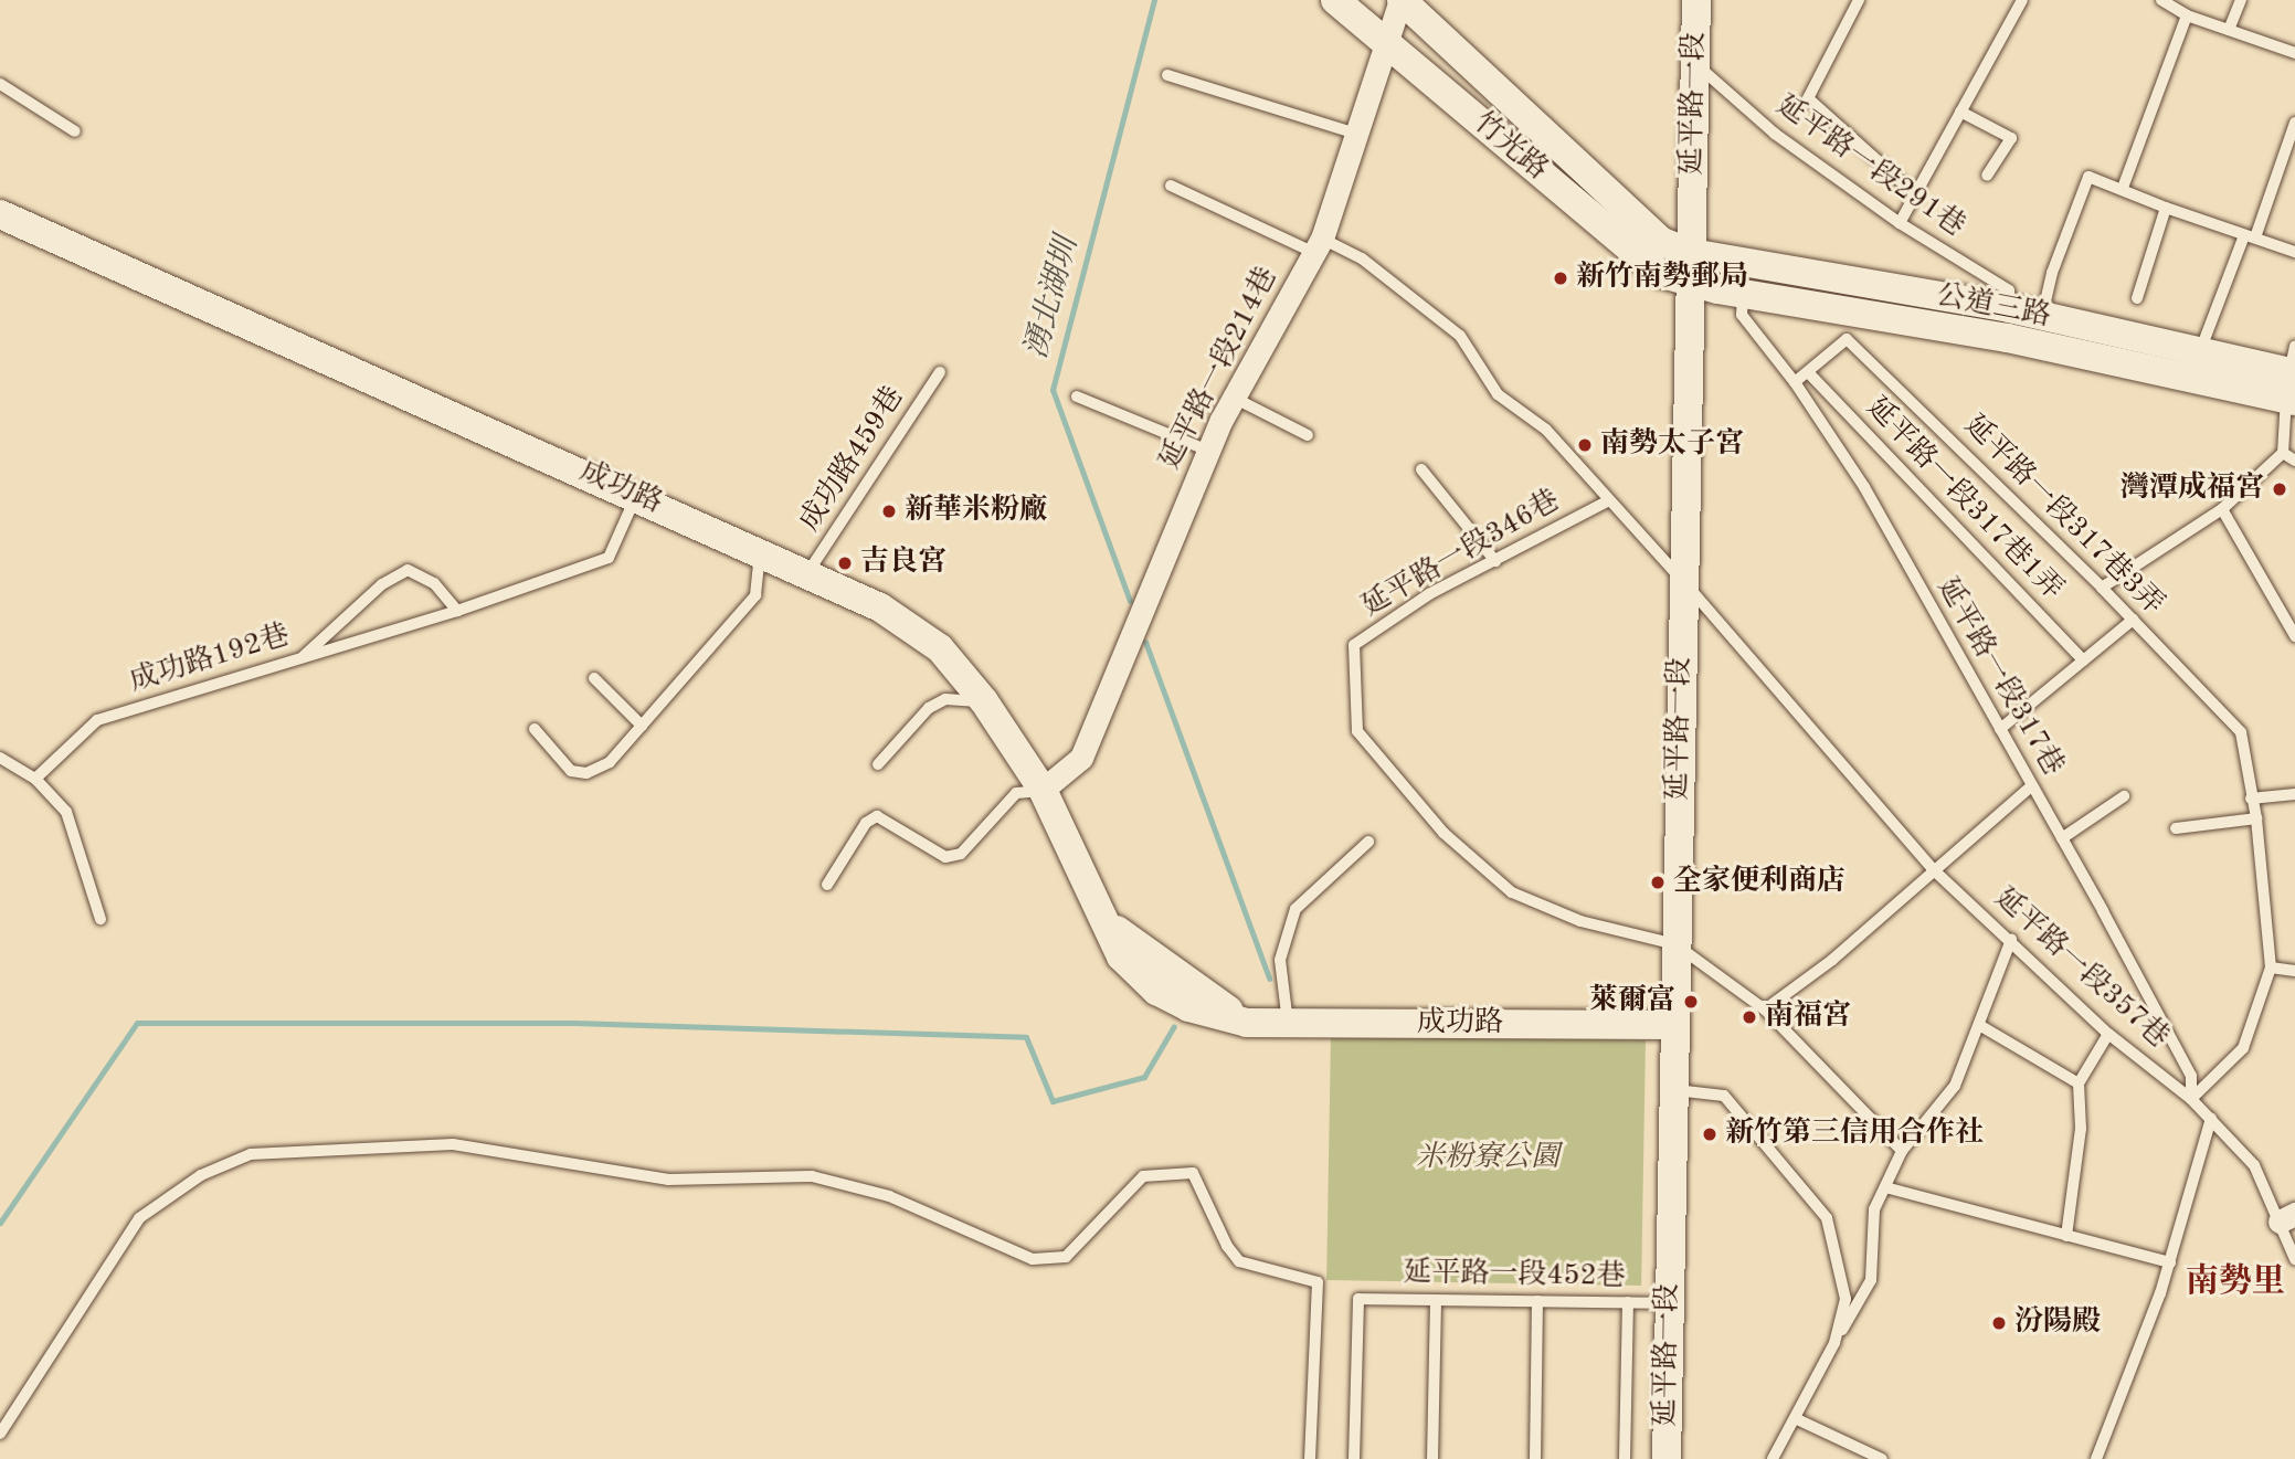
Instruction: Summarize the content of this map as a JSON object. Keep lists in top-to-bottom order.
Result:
{
  "streets": {
    "street": [
      "延平路一段",
      "竹光路",
      "公道三路",
      "延平路一段214巷",
      "成功路"
    ],
    "lane": [
      "延平路一段291巷",
      "成功路459巷",
      "延平路一段317巷1弄",
      "延平路一段317巷3弄",
      "延平路一段346巷",
      "成功路192巷",
      "延平路一段317巷",
      "延平路一段357巷",
      "延平路一段452巷"
    ]
  },
  "crossings": [
    ["延平路一段", "竹光路"],
    ["延平路一段", "延平路一段291巷"],
    ["延平路一段", "公道三路"],
    ["延平路一段", "成功路"],
    ["延平路一段", "延平路一段346巷"],
    ["延平路一段", "延平路一段357巷"],
    ["延平路一段", "延平路一段452巷"],
    ["竹光路", "公道三路"],
    ["竹光路", "延平路一段214巷"],
    ["延平路一段291巷", "公道三路"],
    ["公道三路", "延平路一段317巷"],
    ["延平路一段214巷", "成功路"],
    ["延平路一段214巷", "延平路一段357巷"],
    ["成功路459巷", "成功路"],
    ["成功路", "成功路192巷"],
    ["延平路一段346巷", "延平路一段357巷"],
    ["延平路一段317巷", "延平路一段357巷"]
  ],
  "districts": ["南勢里"],
  "water": ["湧北湖圳"],
  "parks": ["米粉寮公園"],
  "places": [
    "新竹南勢郵局",
    "南勢太子宮",
    "灣潭成福宮",
    "新華米粉廠",
    "吉良宮",
    "全家便利商店",
    "萊爾富",
    "南福宮",
    "新竹第三信用合作社",
    "汾陽殿"
  ]
}
